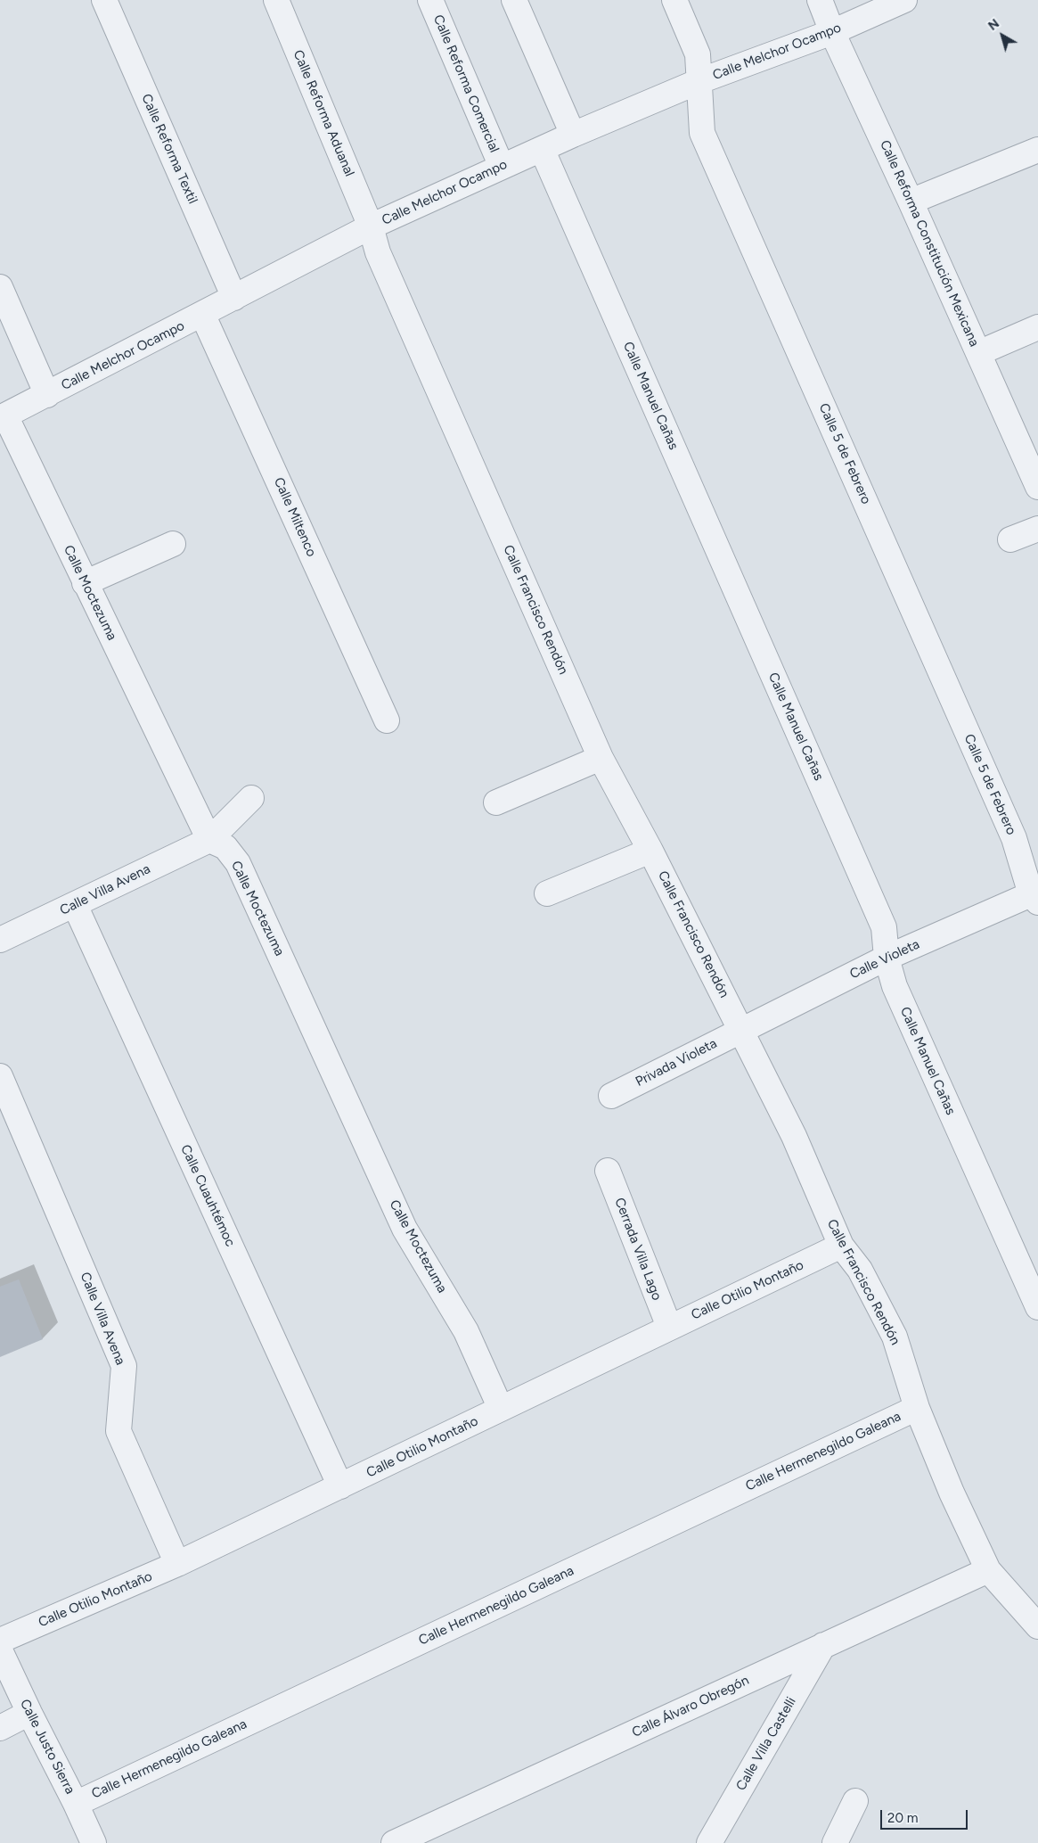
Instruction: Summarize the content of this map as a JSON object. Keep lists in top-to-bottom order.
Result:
{
  "streets": {
    "street": [
      "Calle Melchor Ocampo",
      "Calle Reforma Comercial",
      "Calle Reforma Aduanal",
      "Calle Reforma Textil",
      "Calle Reforma Constitución Mexicana",
      "Calle Manuel Cañas",
      "Calle 5 de Febrero",
      "Calle Miltenco",
      "Calle Moctezuma",
      "Calle Francisco Rendón",
      "Calle Villa Avena",
      "Calle Violeta",
      "Privada Violeta",
      "Calle Cuauhtémoc",
      "Cerrada Villa Lago",
      "Calle Otilio Montaño",
      "Calle Hermenegildo Galeana",
      "Calle Álvaro Obregón",
      "Calle Villa Castelli",
      "Calle Justo Sierra"
    ]
  },
  "crossings": [
    ["Calle Melchor Ocampo", "Calle Reforma Comercial"],
    ["Calle Melchor Ocampo", "Calle Reforma Aduanal"],
    ["Calle Melchor Ocampo", "Calle Reforma Textil"],
    ["Calle Melchor Ocampo", "Calle Reforma Constitución Mexicana"],
    ["Calle Melchor Ocampo", "Calle Manuel Cañas"],
    ["Calle Melchor Ocampo", "Calle 5 de Febrero"],
    ["Calle Melchor Ocampo", "Calle Miltenco"],
    ["Calle Melchor Ocampo", "Calle Moctezuma"],
    ["Calle Melchor Ocampo", "Calle Francisco Rendón"],
    ["Calle Reforma Aduanal", "Calle Francisco Rendón"],
    ["Calle Manuel Cañas", "Calle Violeta"],
    ["Calle 5 de Febrero", "Calle Violeta"],
    ["Calle Moctezuma", "Calle Villa Avena"],
    ["Calle Moctezuma", "Calle Otilio Montaño"],
    ["Calle Francisco Rendón", "Calle Violeta"],
    ["Calle Francisco Rendón", "Privada Violeta"],
    ["Calle Francisco Rendón", "Calle Otilio Montaño"],
    ["Calle Francisco Rendón", "Calle Hermenegildo Galeana"],
    ["Calle Francisco Rendón", "Calle Álvaro Obregón"],
    ["Calle Villa Avena", "Calle Cuauhtémoc"],
    ["Calle Villa Avena", "Calle Otilio Montaño"],
    ["Calle Violeta", "Privada Violeta"],
    ["Calle Cuauhtémoc", "Calle Otilio Montaño"],
    ["Cerrada Villa Lago", "Calle Otilio Montaño"],
    ["Calle Hermenegildo Galeana", "Calle Justo Sierra"],
    ["Calle Álvaro Obregón", "Calle Villa Castelli"]
  ],
  "scale_bar": "20 m",
  "north": "top left"
}
